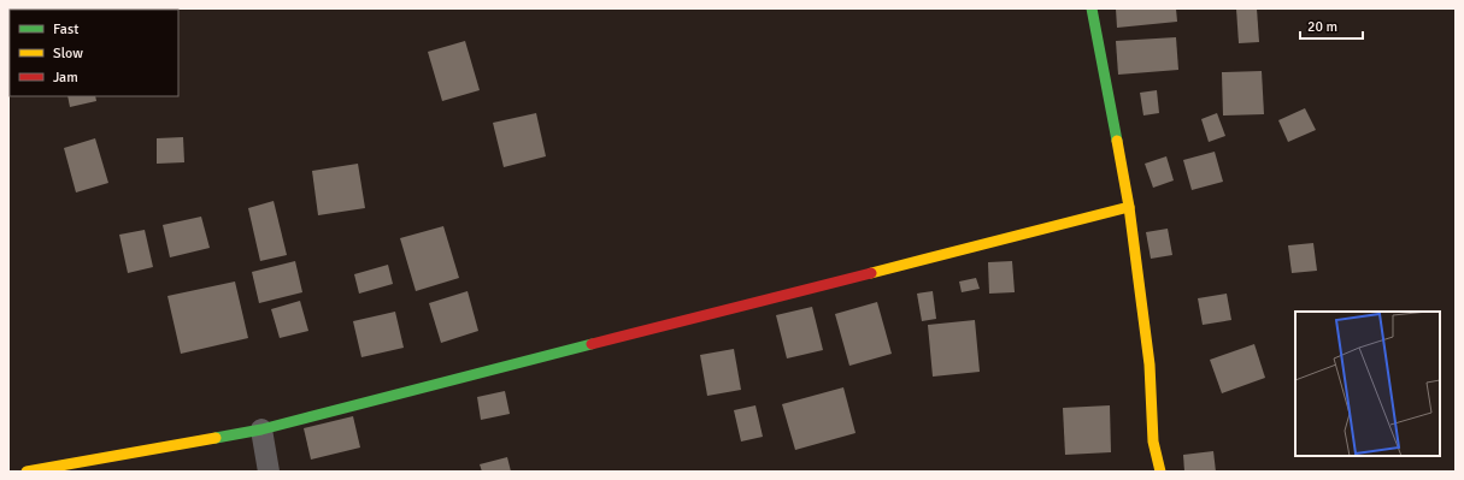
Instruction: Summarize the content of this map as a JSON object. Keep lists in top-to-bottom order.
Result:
{
  "legend": ["Fast", "Slow", "Jam"],
  "scale_bar": "20 m"
}
